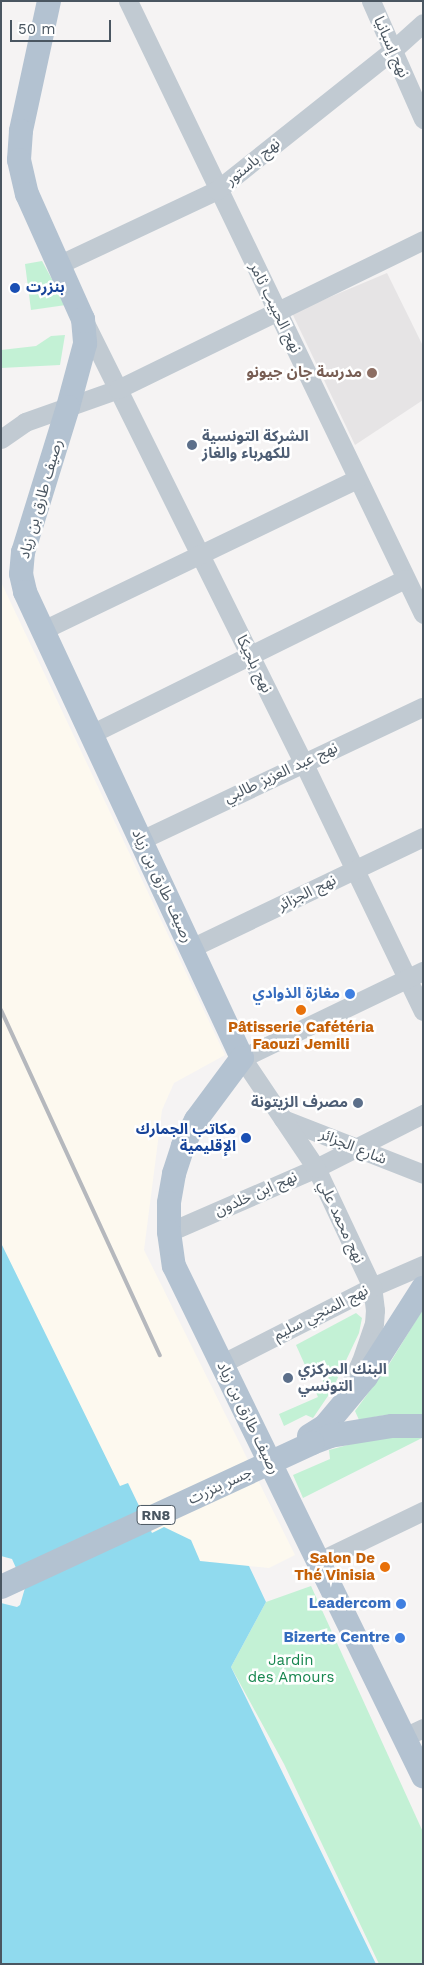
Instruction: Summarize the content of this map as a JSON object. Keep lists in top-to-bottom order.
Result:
{
  "streets": {
    "main road": ["رصيف طارق بن زياد", "جسر بنزرت", "RN8"],
    "street": [
      "نهج إسبانيا",
      "نهج باستور",
      "نهج الحبيب ثامر",
      "نهج بلجيكا",
      "نهج عبد العزيز طالبي",
      "نهج الجزائر",
      "شارع الجزائر",
      "نهج ابن خلدون",
      "نهج محمد علي",
      "نهج المنجي سليم"
    ]
  },
  "crossings": [
    ["نهج إسبانيا", "نهج باستور"],
    ["نهج باستور", "نهج الحبيب ثامر"],
    ["نهج باستور", "رصيف طارق بن زياد"],
    ["رصيف طارق بن زياد", "نهج بلجيكا"],
    ["رصيف طارق بن زياد", "نهج عبد العزيز طالبي"],
    ["رصيف طارق بن زياد", "نهج الجزائر"],
    ["رصيف طارق بن زياد", "شارع الجزائر"],
    ["رصيف طارق بن زياد", "نهج ابن خلدون"],
    ["رصيف طارق بن زياد", "نهج محمد علي"],
    ["رصيف طارق بن زياد", "نهج المنجي سليم"],
    ["نهج بلجيكا", "نهج عبد العزيز طالبي"],
    ["نهج بلجيكا", "نهج الجزائر"],
    ["شارع الجزائر", "نهج ابن خلدون"],
    ["نهج ابن خلدون", "نهج محمد علي"],
    ["نهج محمد علي", "نهج المنجي سليم"],
    ["نهج محمد علي", "جسر بنزرت"],
    ["نهج محمد علي", "RN8"],
    ["جسر بنزرت", "RN8"]
  ],
  "parks": ["Jardin des Amours"],
  "places": [
    "بنزرت",
    "مدرسة جان جيونو",
    "الشركة التونسية للكهرباء والغاز",
    "مغازة الذوادي",
    "Pâtisserie Cafétéria Faouzi Jemili",
    "مصرف الزيتونة",
    "مكاتب الجمارك الإقليمية",
    "البنك المركزي التونسي",
    "Salon De Thé Vinisia",
    "Leadercom",
    "Bizerte Centre"
  ],
  "scale_bar": "50 m"
}
